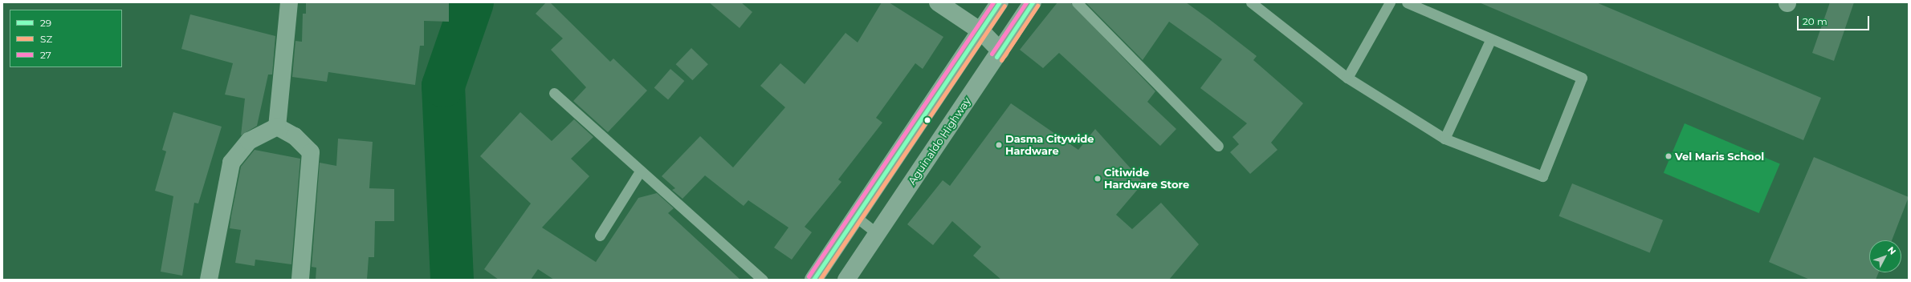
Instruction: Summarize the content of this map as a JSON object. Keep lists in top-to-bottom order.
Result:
{
  "streets": {
    "highway": ["Aguinaldo Highway"]
  },
  "places": ["Dasma Citywide Hardware", "Vel Maris School", "Citiwide Hardware Store"],
  "lines": ["transit line 29", "transit line 27", "transit line SZ"],
  "legend": ["29", "SZ", "27"],
  "scale_bar": "20 m",
  "north": "top right"
}
